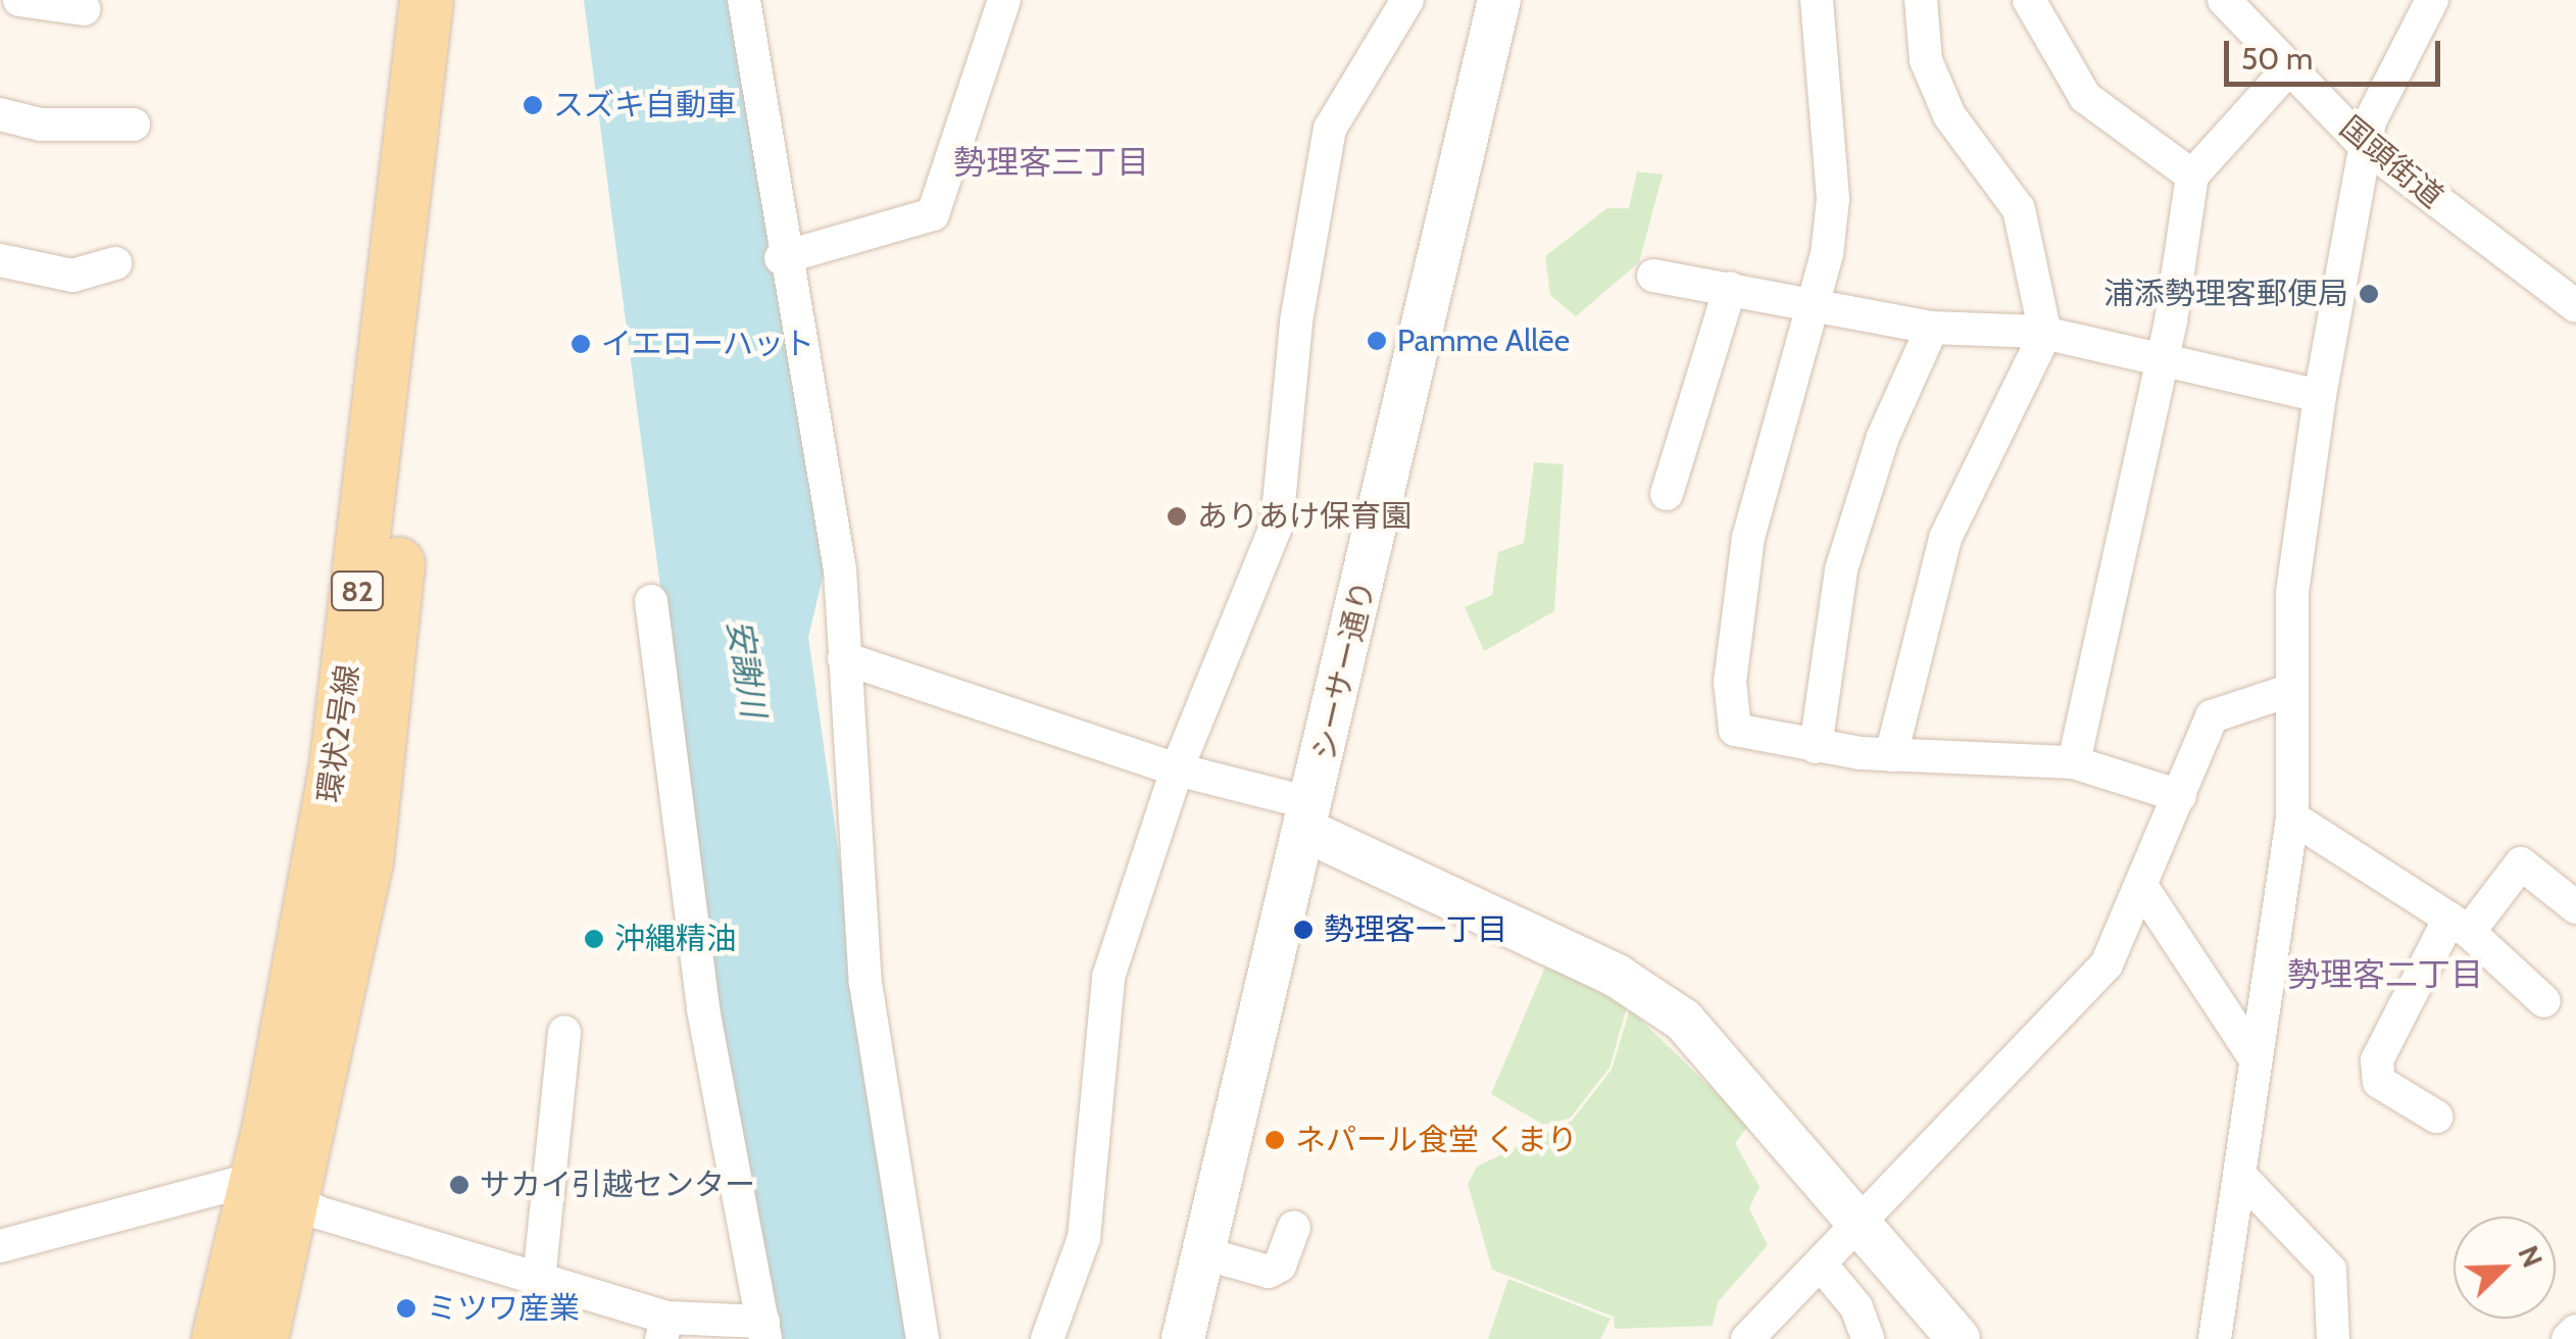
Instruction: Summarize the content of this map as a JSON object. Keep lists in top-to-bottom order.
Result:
{
  "streets": {
    "main road": ["82", "環状2号線"],
    "street": ["国頭街道", "シーサー通り"]
  },
  "districts": ["勢理客三丁目", "勢理客二丁目"],
  "water": ["安謝川"],
  "places": [
    "スズキ自動車",
    "浦添勢理客郵便局",
    "Pamme Allēe",
    "イエローハット",
    "ありあけ保育園",
    "勢理客一丁目",
    "沖縄精油",
    "ネパール食堂 くまり",
    "サカイ引越センター",
    "ミツワ産業"
  ],
  "scale_bar": "50 m",
  "north": "top right"
}
